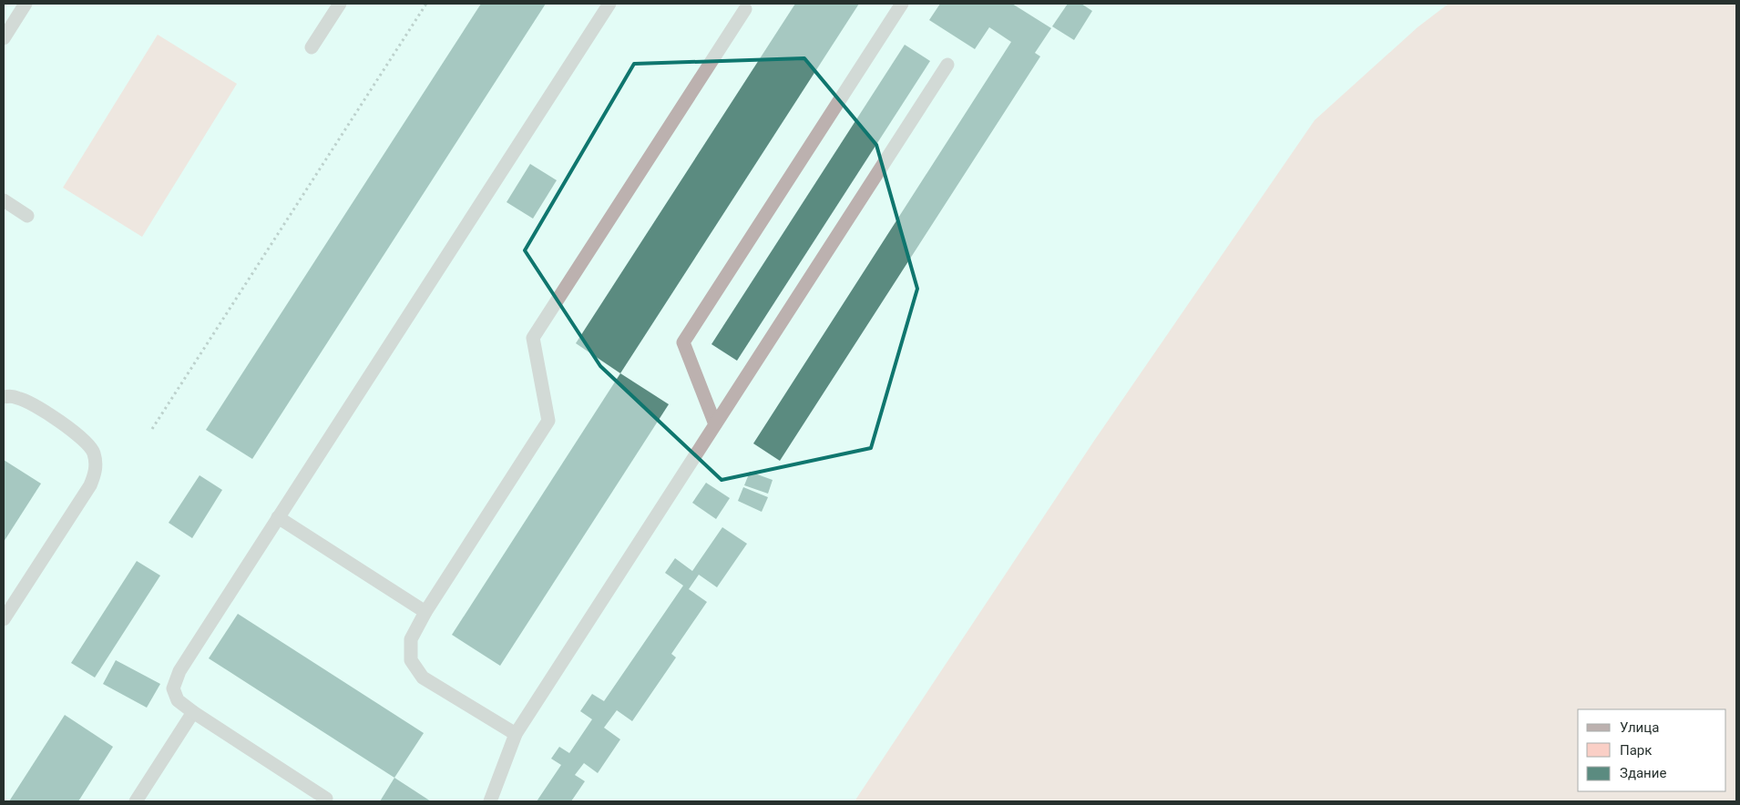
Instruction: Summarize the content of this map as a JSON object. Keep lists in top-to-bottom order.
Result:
{
  "legend": ["Улица", "Парк", "Здание"]
}
